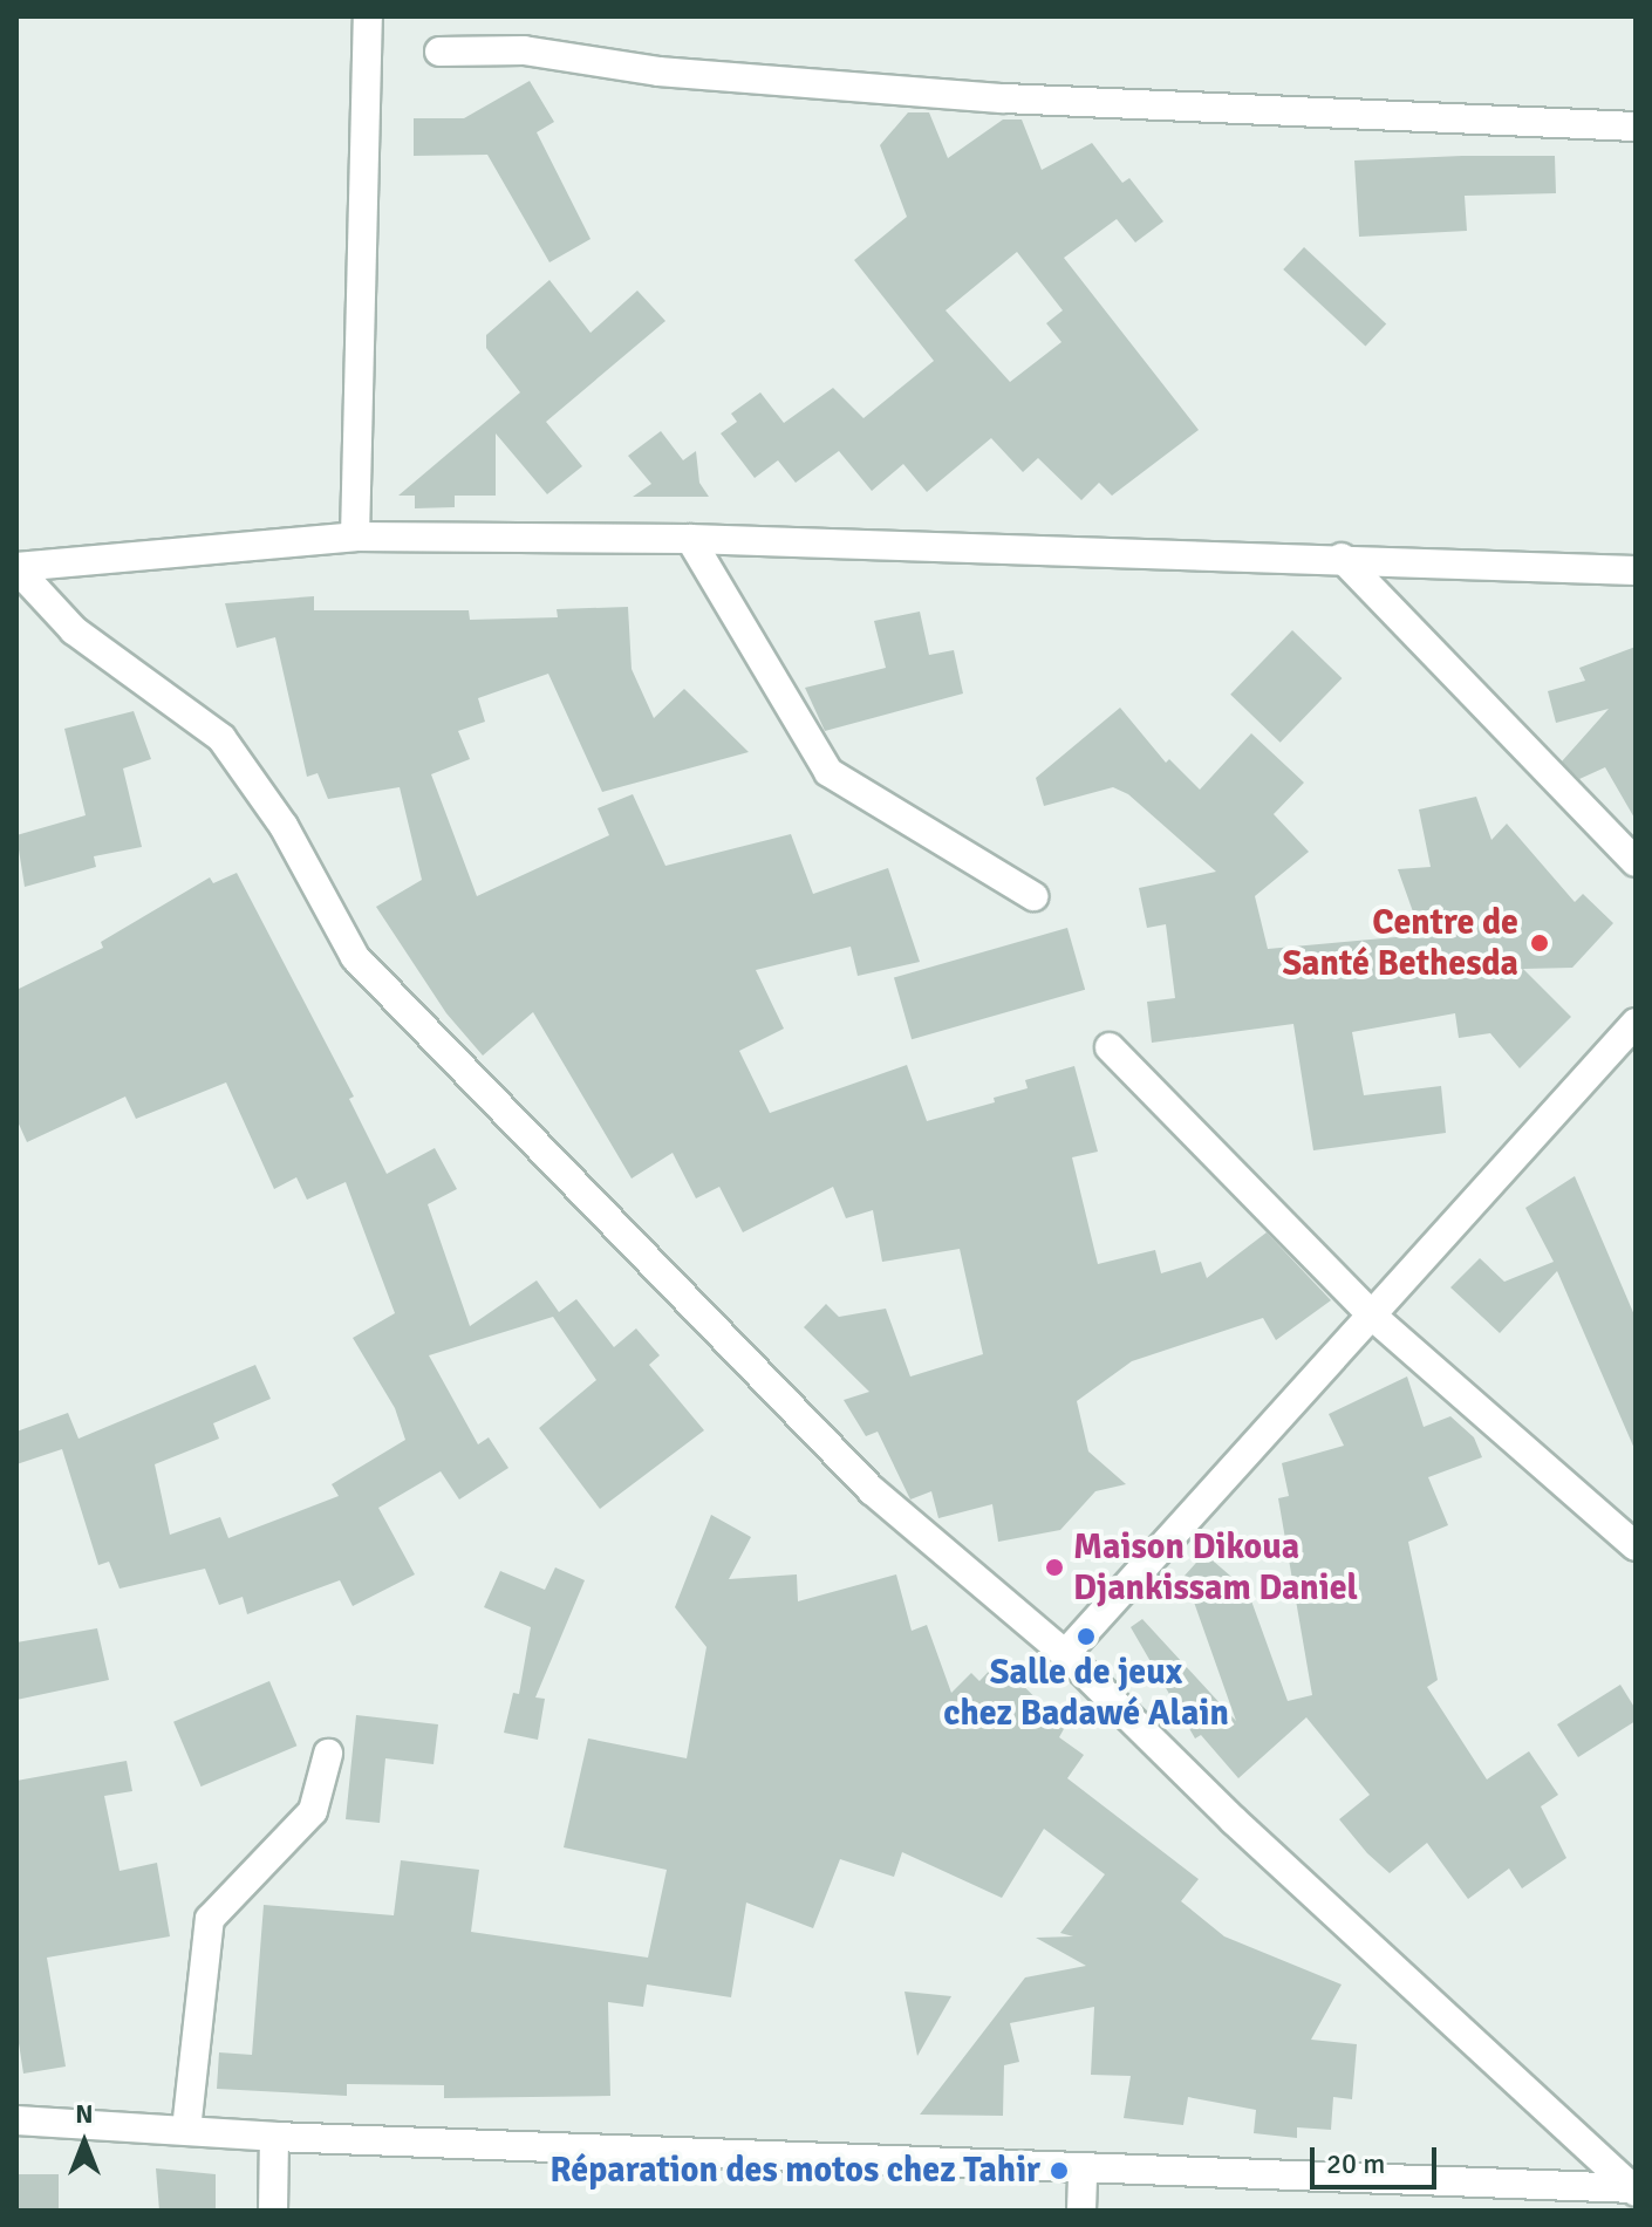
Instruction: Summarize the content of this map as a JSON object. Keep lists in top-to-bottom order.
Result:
{
  "places": [
    "Centre de Santé Bethesda",
    "Maison Dikoua Djankissam Daniel",
    "Salle de jeux chez Badawé Alain",
    "Réparation des motos chez Tahir"
  ],
  "scale_bar": "20 m",
  "north": "top"
}
